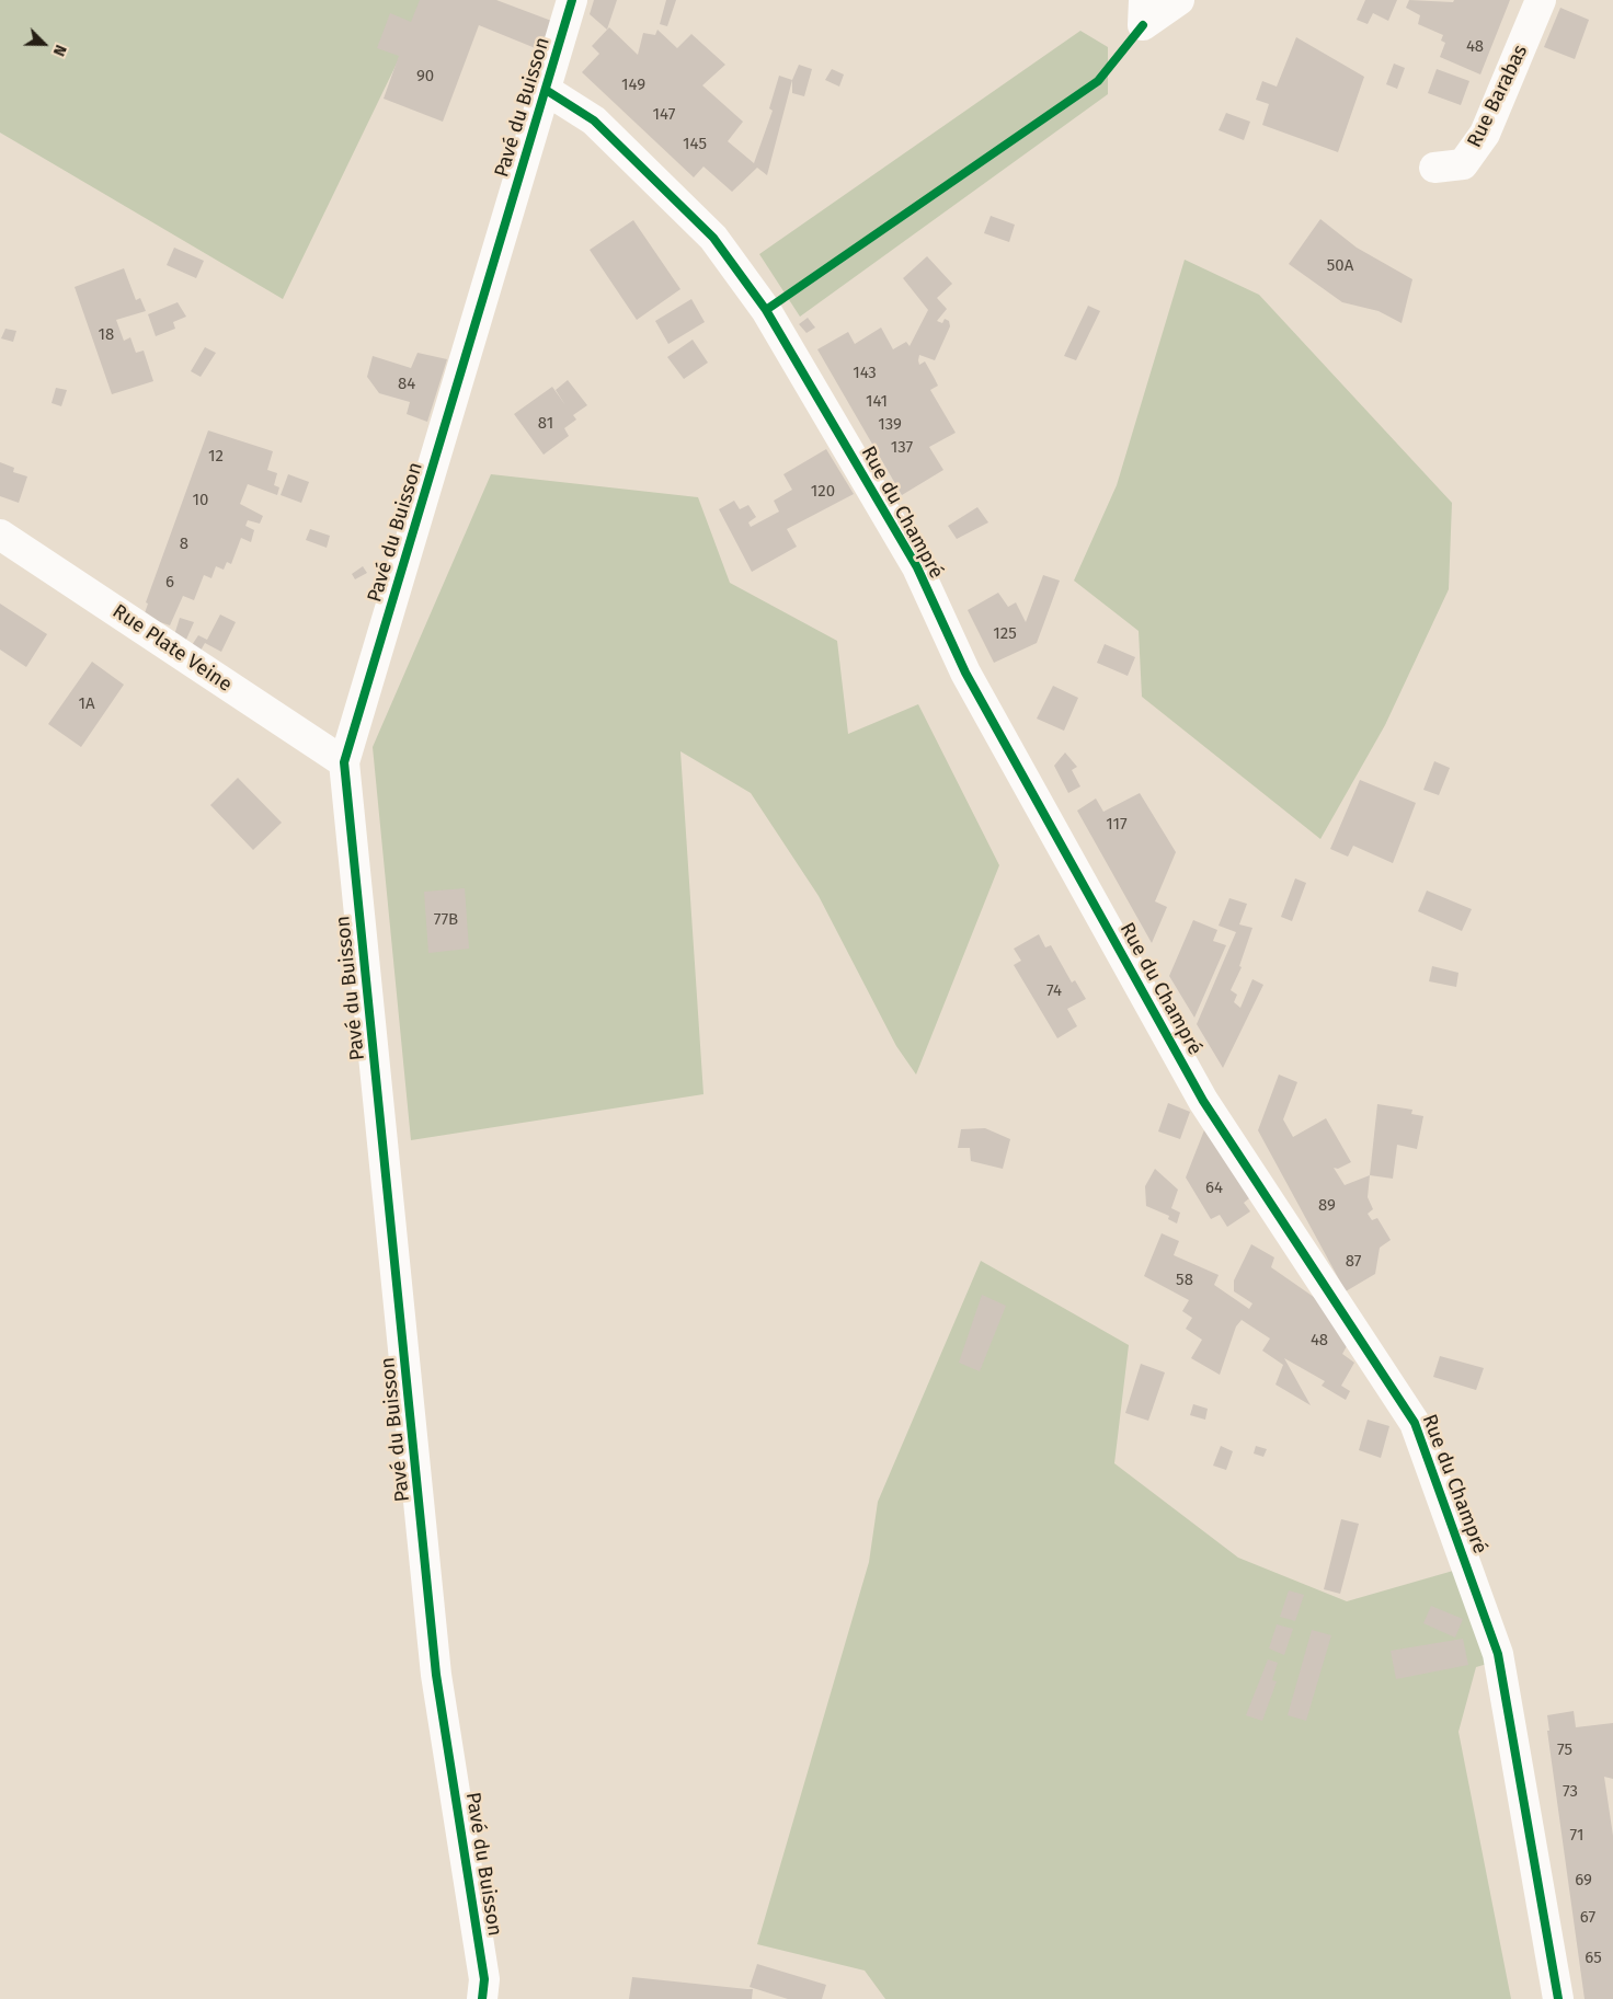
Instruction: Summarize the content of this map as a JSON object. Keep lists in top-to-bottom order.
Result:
{
  "streets": {
    "street": [
      "Rue Barabas",
      "Pavé du Buisson",
      "Rue du Champré",
      "Rue Plate Veine"
    ]
  },
  "crossings": [
    ["Pavé du Buisson", "Rue du Champré"],
    ["Pavé du Buisson", "Rue Plate Veine"]
  ],
  "house_numbers": [
    "48",
    "90",
    "149",
    "147",
    "145",
    "50A",
    "18",
    "143",
    "84",
    "141",
    "81",
    "139",
    "137",
    "12",
    "120",
    "10",
    "8",
    "6",
    "125",
    "1A",
    "117",
    "77B",
    "74",
    "64",
    "89",
    "87",
    "58",
    "48",
    "75",
    "73",
    "71",
    "69",
    "67",
    "65"
  ],
  "north": "bottom right"
}
